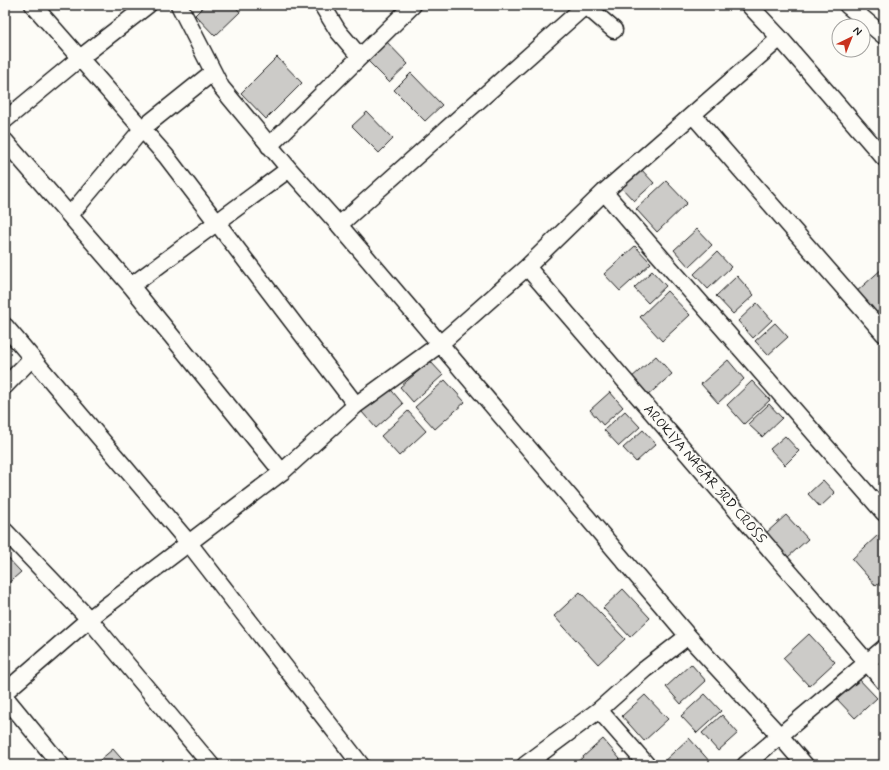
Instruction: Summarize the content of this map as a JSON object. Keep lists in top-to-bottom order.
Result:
{
  "streets": {
    "street": ["AROKIYA NAGAR 3RD CROSS"]
  },
  "north": "top right"
}
